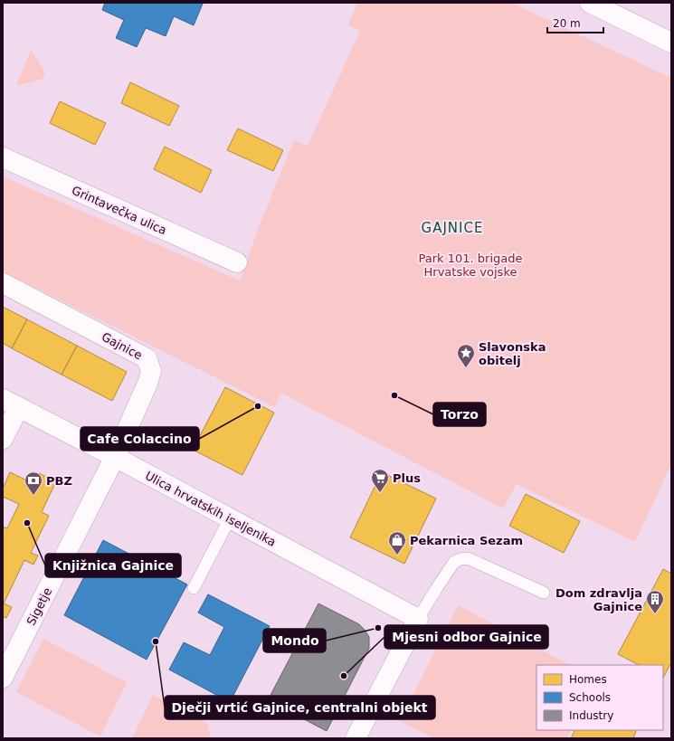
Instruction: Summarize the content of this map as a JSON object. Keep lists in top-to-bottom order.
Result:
{
  "streets": {
    "street": [
      "Grintavečka ulica",
      "Gajnice",
      "Ulica hrvatskih iseljenika",
      "Sigetje"
    ]
  },
  "crossings": [
    ["Gajnice", "Ulica hrvatskih iseljenika"],
    ["Gajnice", "Sigetje"],
    ["Ulica hrvatskih iseljenika", "Sigetje"]
  ],
  "districts": ["GAJNICE"],
  "parks": ["Park 101. brigade Hrvatske vojske"],
  "places": {
    "place": ["Slavonska obitelj"],
    "other": [
      "Torzo",
      "Cafe Colaccino",
      "Knjižnica Gajnice",
      "Mondo",
      "Dječji vrtić Gajnice, centralni objekt",
      "Mjesni odbor Gajnice"
    ],
    "supermarket": ["Plus"],
    "bank": ["PBZ"],
    "shop": ["Pekarnica Sezam"],
    "building": ["Dom zdravlja Gajnice"]
  },
  "legend": ["Homes", "Schools", "Industry"],
  "scale_bar": "20 m"
}
